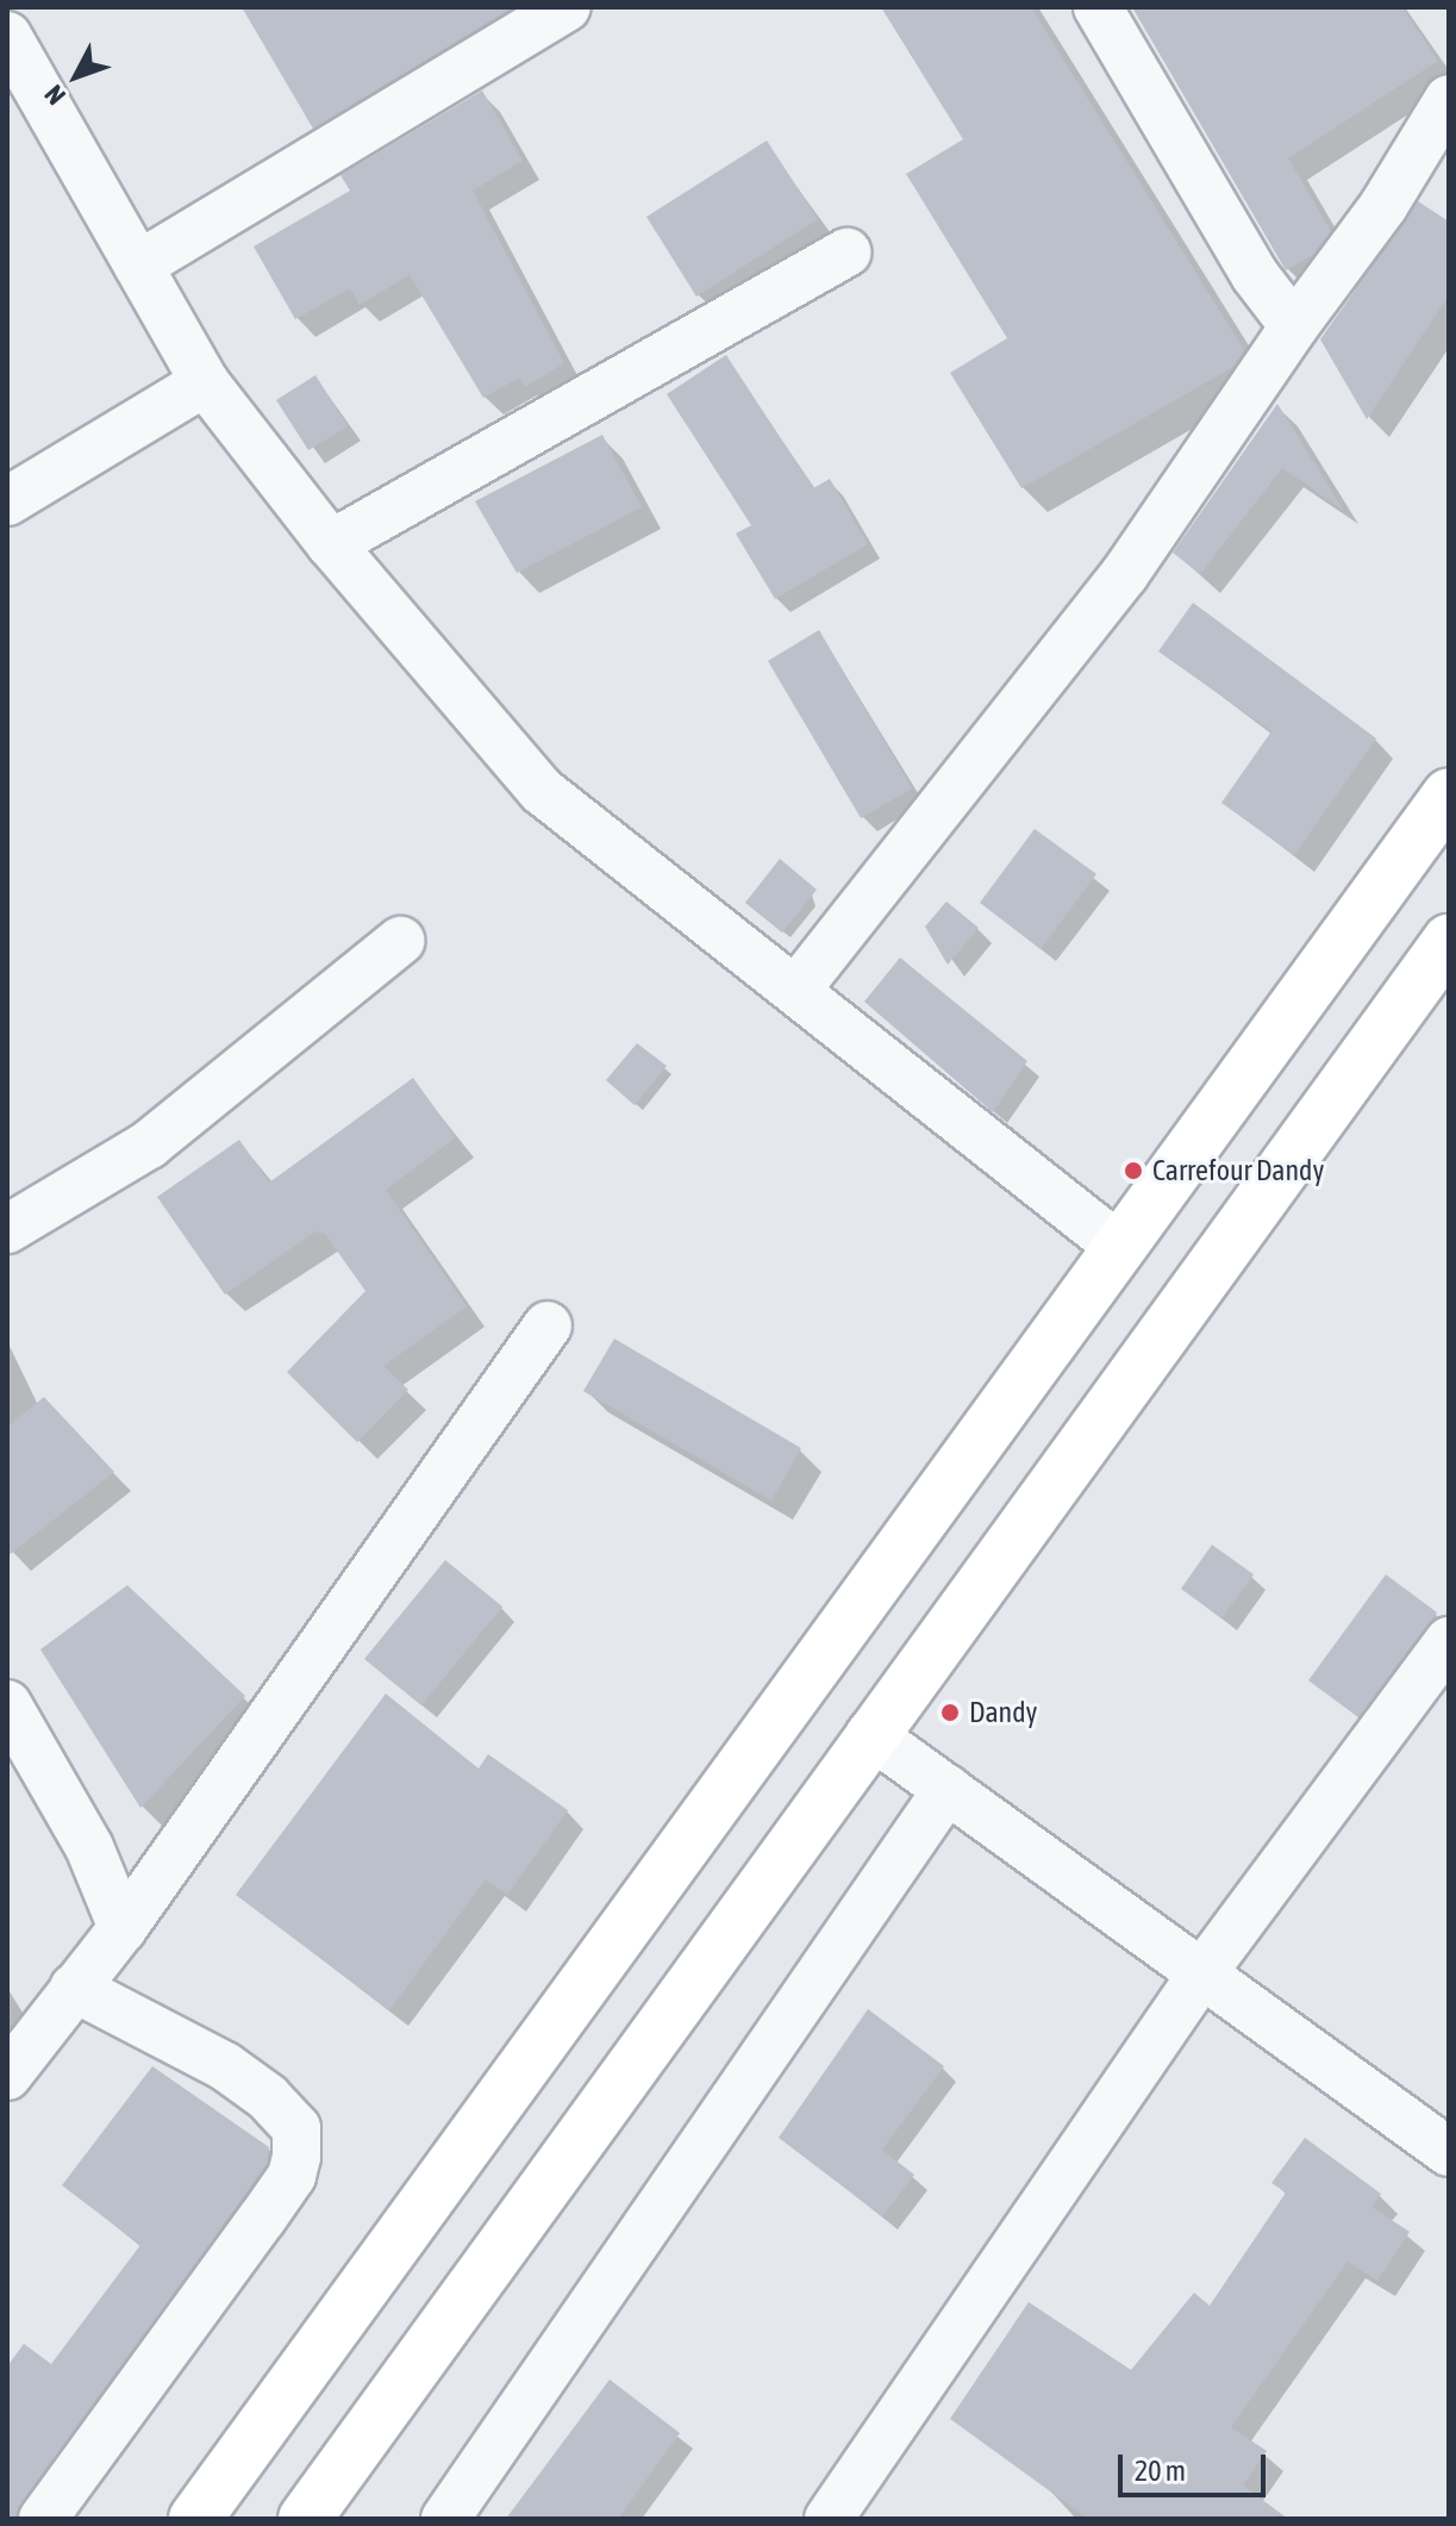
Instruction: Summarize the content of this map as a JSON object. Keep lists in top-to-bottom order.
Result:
{
  "places": ["Carrefour Dandy", "Dandy"],
  "scale_bar": "20 m",
  "north": "bottom left"
}
